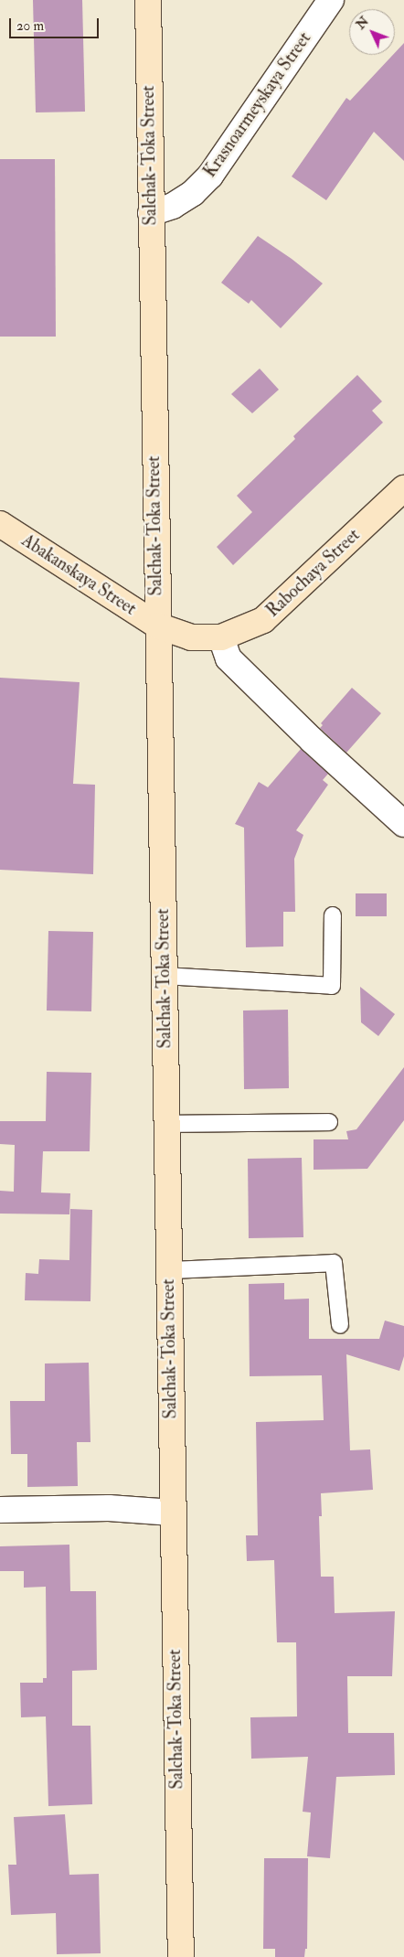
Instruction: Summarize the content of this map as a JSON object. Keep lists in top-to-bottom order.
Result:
{
  "streets": {
    "main road": ["Salchak-Toka Street", "Rabochaya Street", "Abakanskaya Street"],
    "street": ["Krasnoarmeyskaya Street"]
  },
  "crossings": [
    ["Krasnoarmeyskaya Street", "Salchak-Toka Street"],
    ["Salchak-Toka Street", "Rabochaya Street"],
    ["Salchak-Toka Street", "Abakanskaya Street"],
    ["Rabochaya Street", "Abakanskaya Street"]
  ],
  "scale_bar": "20 m",
  "north": "top left"
}
